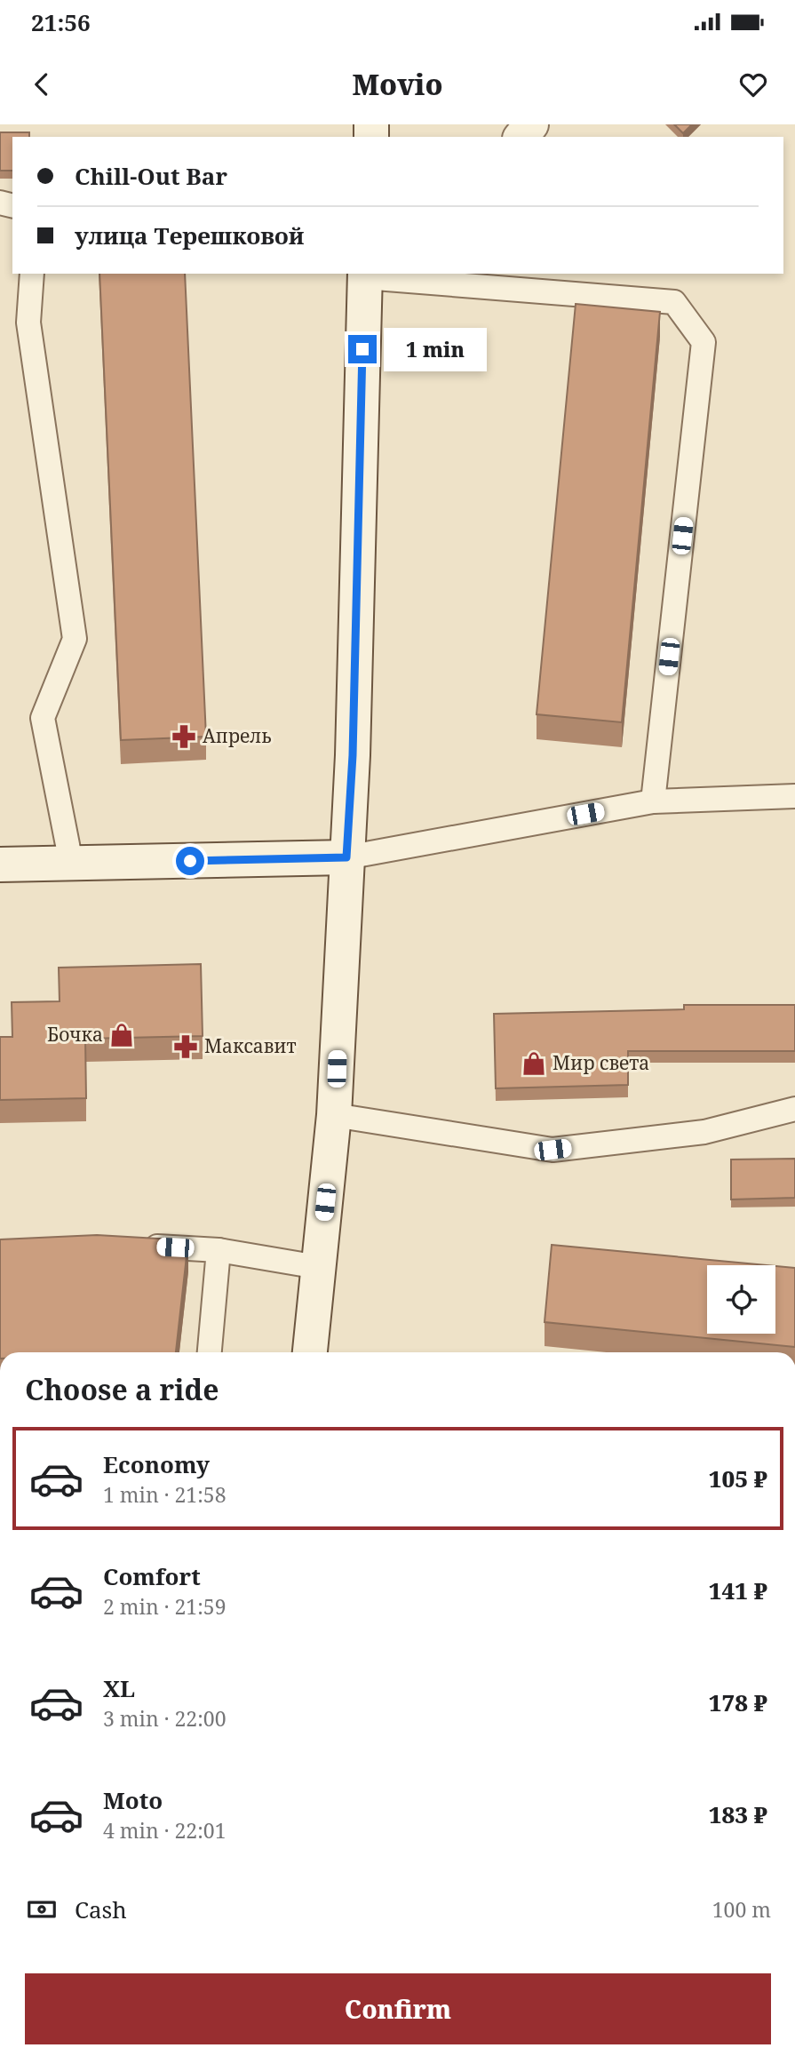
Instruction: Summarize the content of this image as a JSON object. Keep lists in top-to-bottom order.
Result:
{
  "places": {
    "pharmacy": ["Апрель", "Максавит"],
    "shop": ["Бочка", "Мир света"]
  },
  "page": {
    "status": "21:56",
    "header": "Movio",
    "banner": ["Chill-Out Bar", "улица Терешковой"],
    "bubble": "1 min",
    "heading": "Choose a ride",
    "list": [
      {
        "name": "Economy",
        "note": "1 min · 21:58",
        "value": "105 ₽"
      },
      {
        "name": "Comfort",
        "note": "2 min · 21:59",
        "value": "141 ₽"
      },
      {
        "name": "XL",
        "note": "3 min · 22:00",
        "value": "178 ₽"
      },
      {
        "name": "Moto",
        "note": "4 min · 22:01",
        "value": "183 ₽"
      }
    ],
    "pay": ["Cash", "100 m"],
    "buttons": "Confirm"
  }
}
